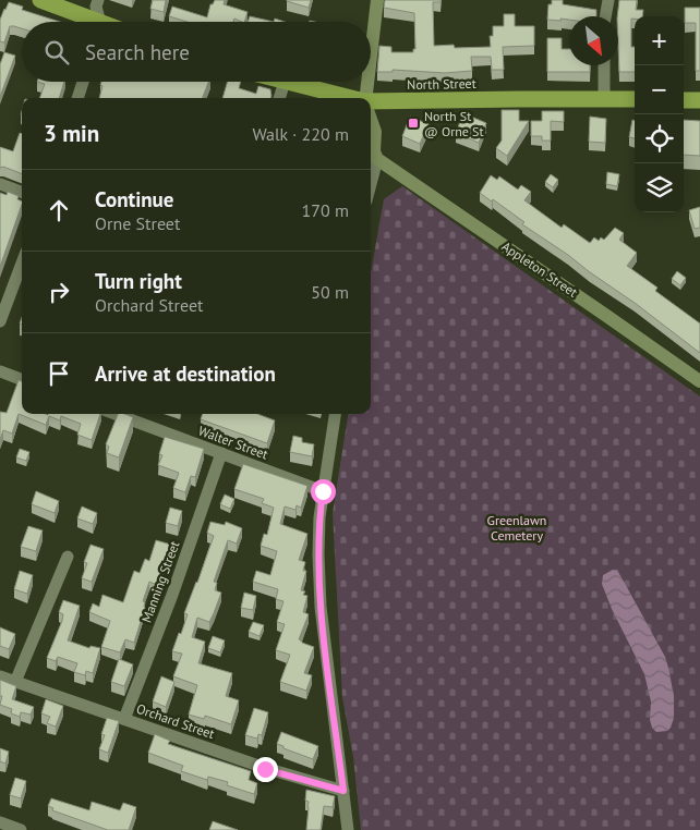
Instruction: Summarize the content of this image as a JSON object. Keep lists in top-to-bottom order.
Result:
{
  "streets": {
    "highway": ["North Street"],
    "street": [
      "Appleton Street",
      "Walter Street",
      "Manning Street",
      "Orchard Street"
    ]
  },
  "crossings": [
    ["Walter Street", "Manning Street"],
    ["Manning Street", "Orchard Street"]
  ],
  "parks": ["Greenlawn Cemetery"],
  "places": {
    "transit": ["North St @ Orne St"]
  },
  "north": "bottom right",
  "page": {
    "map_buttons": ["+", "−"],
    "search": "Search here",
    "heading": ["3 min", "Walk · 220 m"],
    "list": [
      ["Continue", "Orne Street", "170 m"],
      ["Turn right", "Orchard Street", "50 m"],
      "Arrive at destination"
    ]
  }
}
